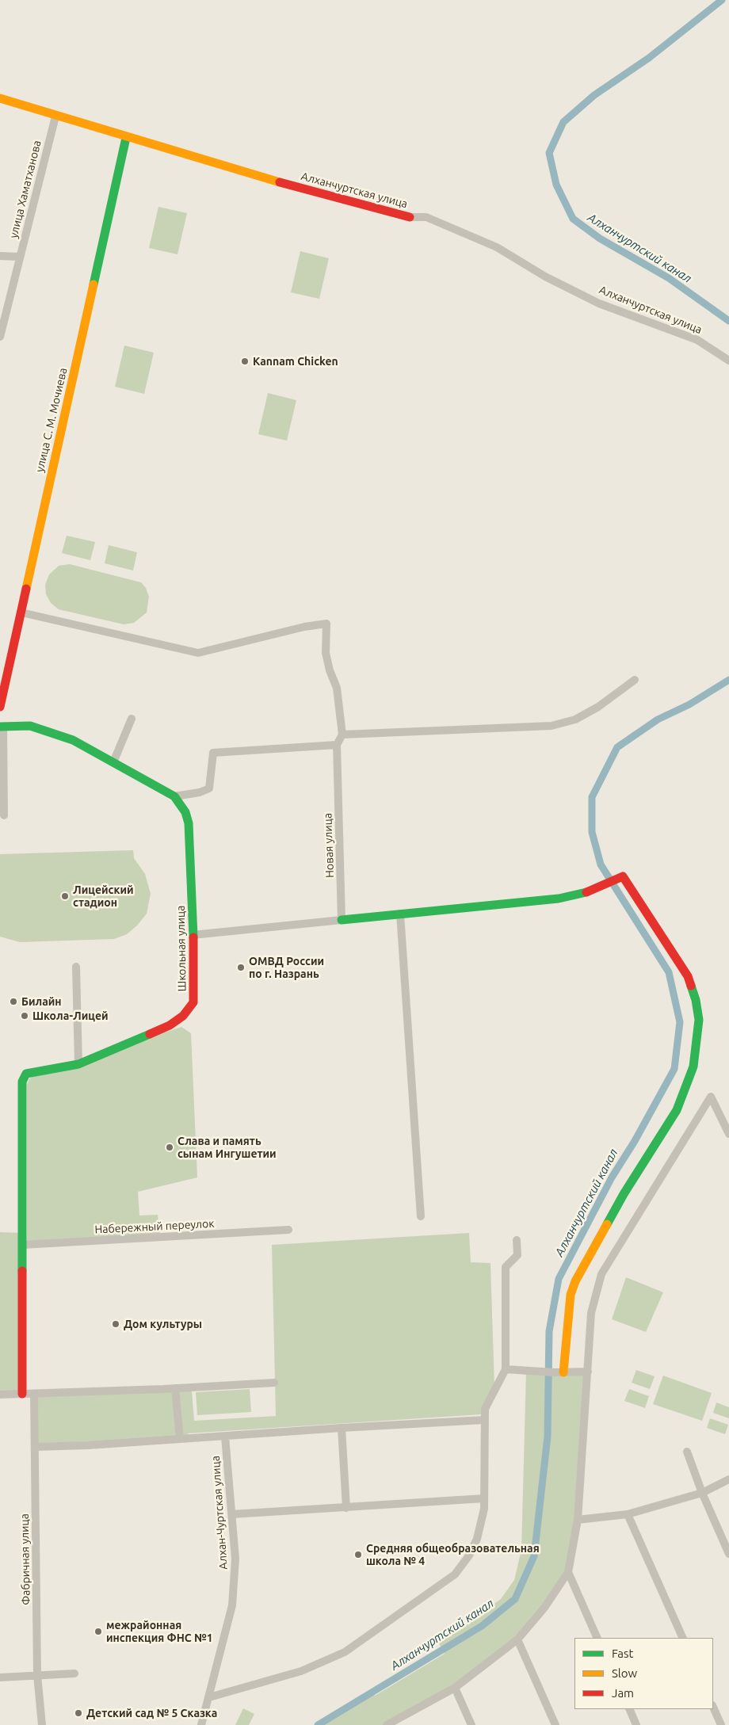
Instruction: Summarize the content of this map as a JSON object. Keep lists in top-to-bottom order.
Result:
{
  "streets": {
    "street": [
      "улица Хаматханова",
      "Алханчуртская улица",
      "улица С. М. Мочиева",
      "Новая улица",
      "Школьная улица",
      "Набережный переулок",
      "Алхан-Чуртская улица",
      "Фабричная улица"
    ]
  },
  "crossings": [
    ["улица Хаматханова", "Алханчуртская улица"],
    ["Алханчуртская улица", "улица С. М. Мочиева"],
    ["Школьная улица", "Набережный переулок"]
  ],
  "water": ["Алханчуртский канал"],
  "places": [
    "Kannam Chicken",
    "Лицейский стадион",
    "ОМВД России по г. Назрань",
    "Билайн",
    "Школа-Лицей",
    "Слава и память сынам Ингушетии",
    "Дом культуры",
    "Средняя общеобразовательная школа № 4",
    "межрайонная инспекция ФНС №1",
    "Детский сад № 5 Сказка"
  ],
  "legend": ["Fast", "Slow", "Jam"]
}
